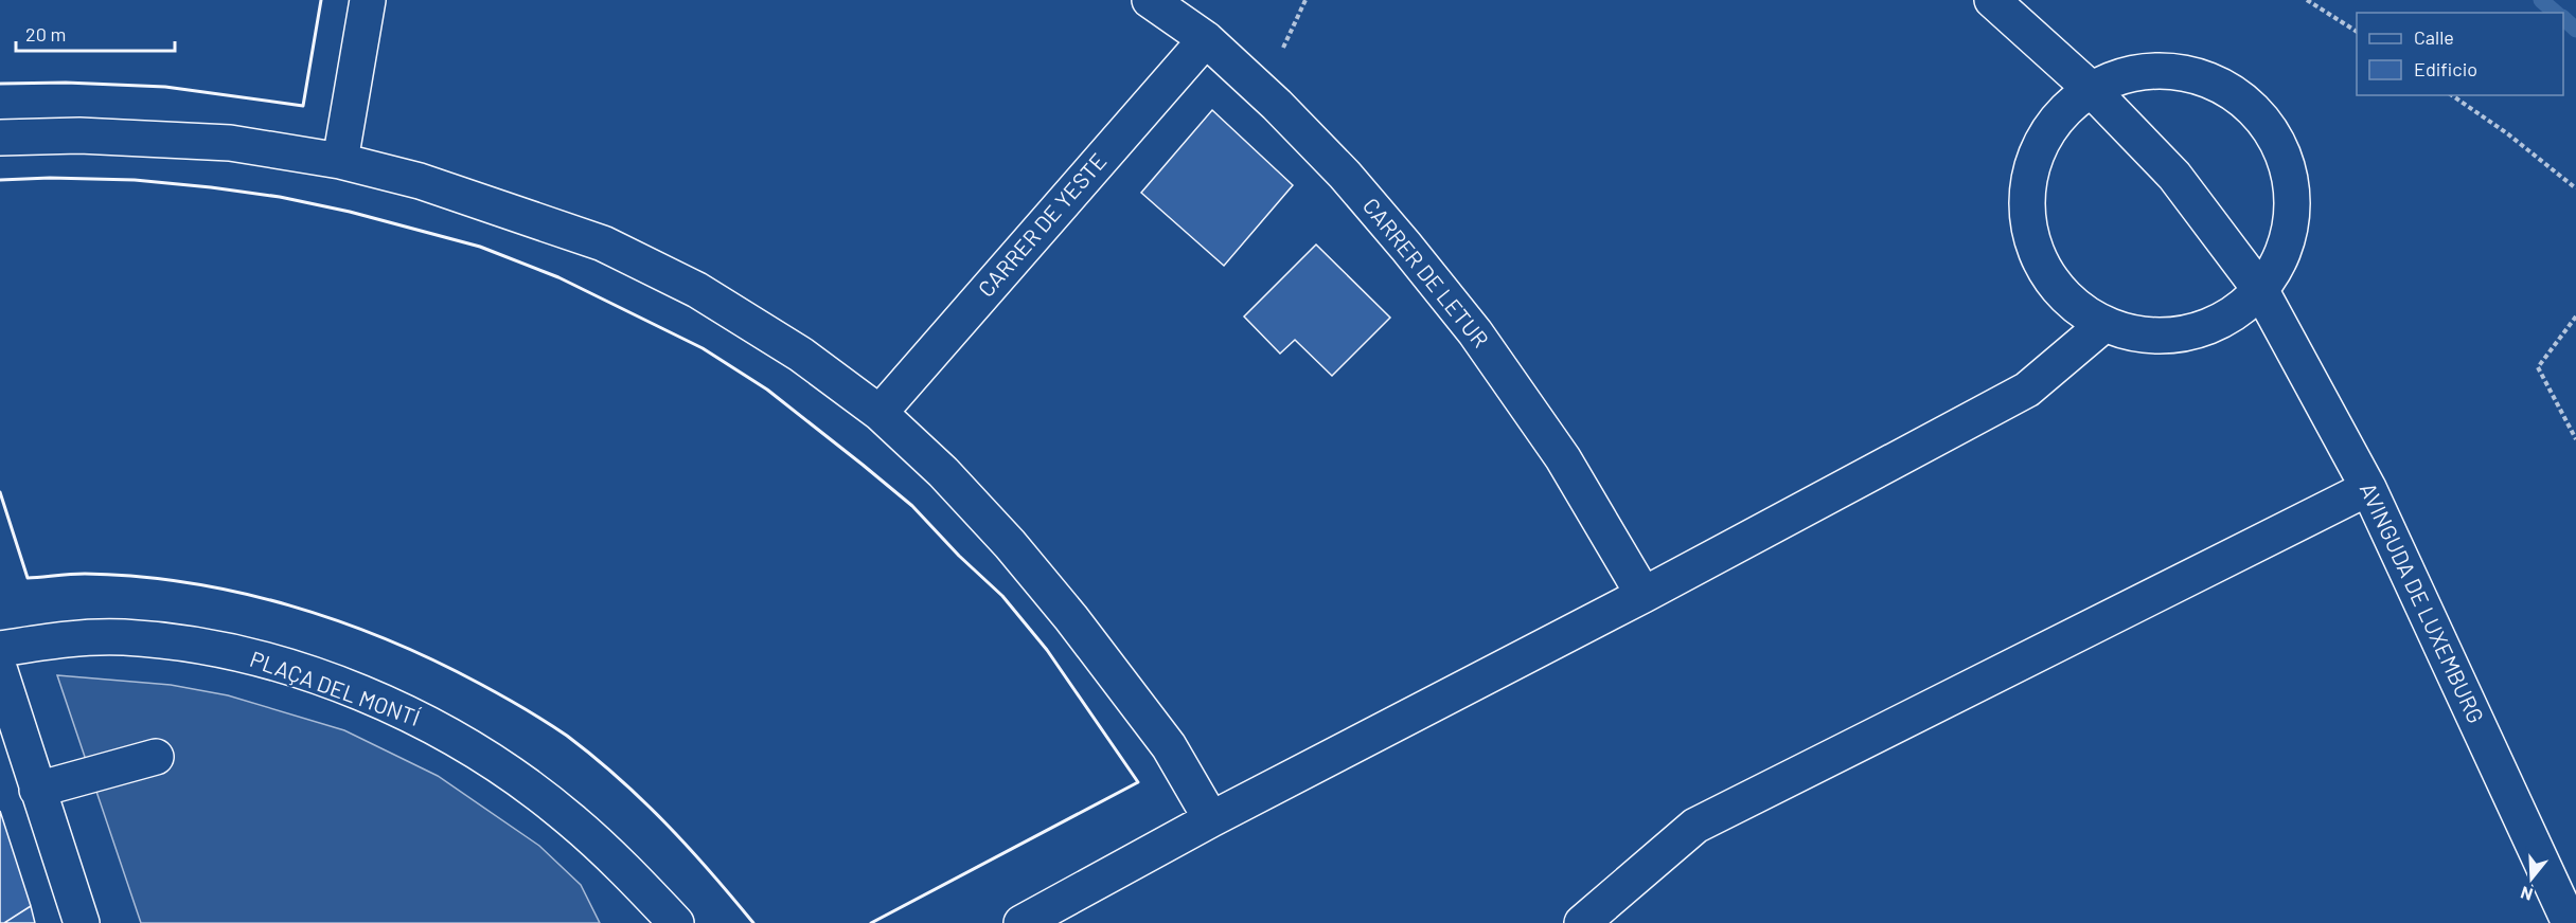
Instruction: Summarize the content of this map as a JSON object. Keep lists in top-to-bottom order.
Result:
{
  "streets": {
    "street": [
      "CARRER DE YESTE",
      "CARRER DE LETUR",
      "AVINGUDA DE LUXEMBURG",
      "PLAÇA DEL MONTÍ"
    ]
  },
  "crossings": [
    ["CARRER DE YESTE", "CARRER DE LETUR"]
  ],
  "legend": ["Calle", "Edificio"],
  "scale_bar": "20 m",
  "north": "bottom"
}
